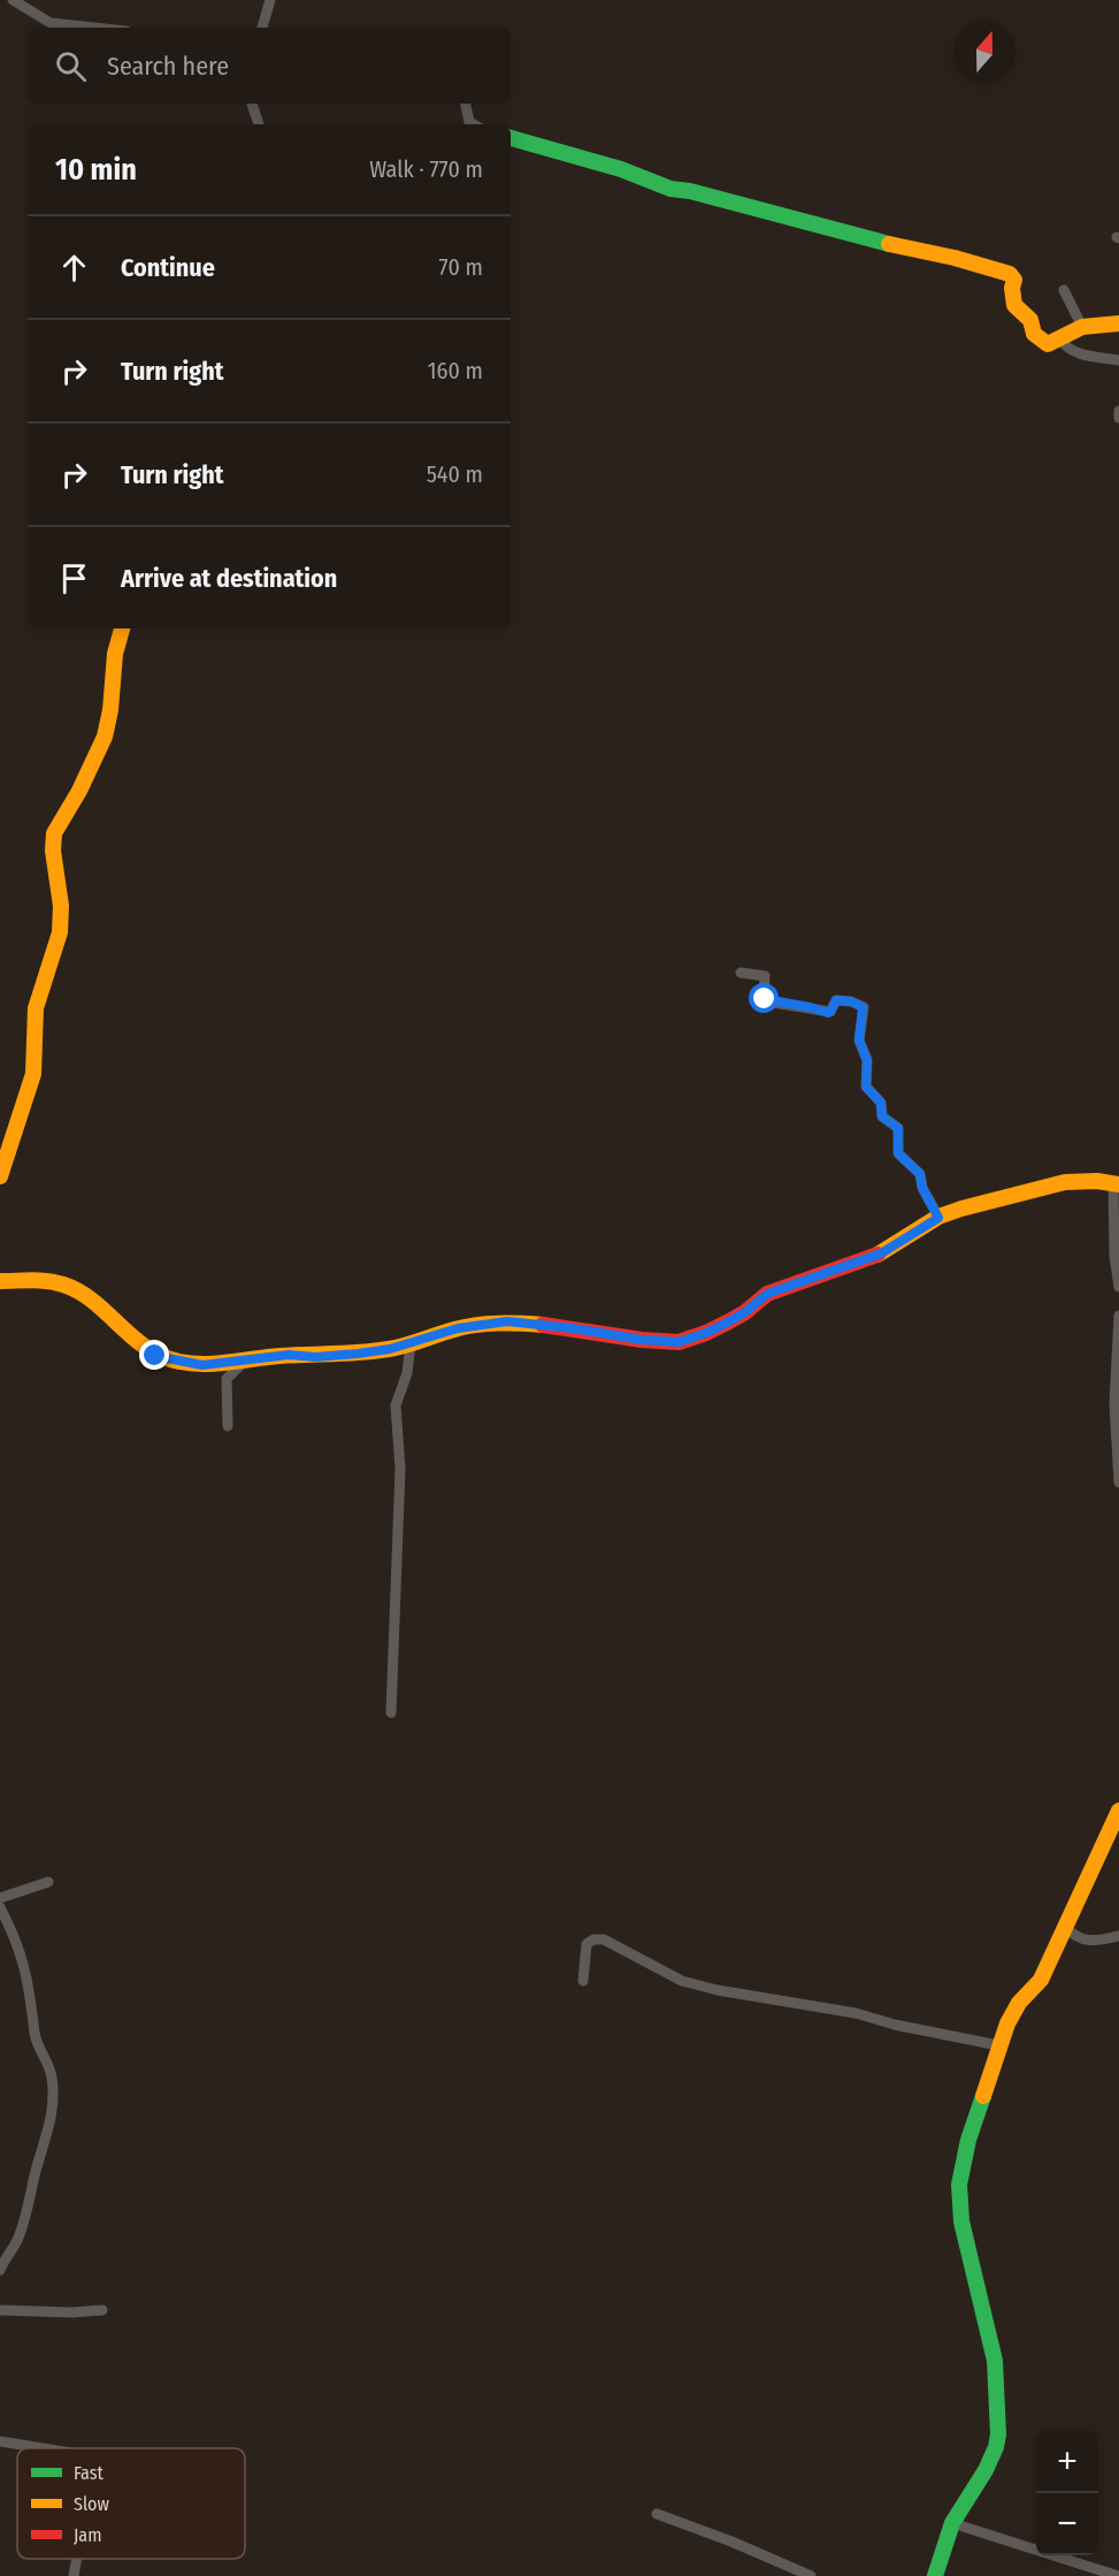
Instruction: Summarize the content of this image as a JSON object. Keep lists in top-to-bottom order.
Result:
{
  "legend": ["Fast", "Slow", "Jam"],
  "north": "top",
  "page": {
    "search": "Search here",
    "heading": ["10 min", "Walk · 770 m"],
    "list": [
      ["Continue", "70 m"],
      ["Turn right", "160 m"],
      ["Turn right", "540 m"],
      "Arrive at destination"
    ],
    "map_buttons": ["+", "−"]
  }
}
